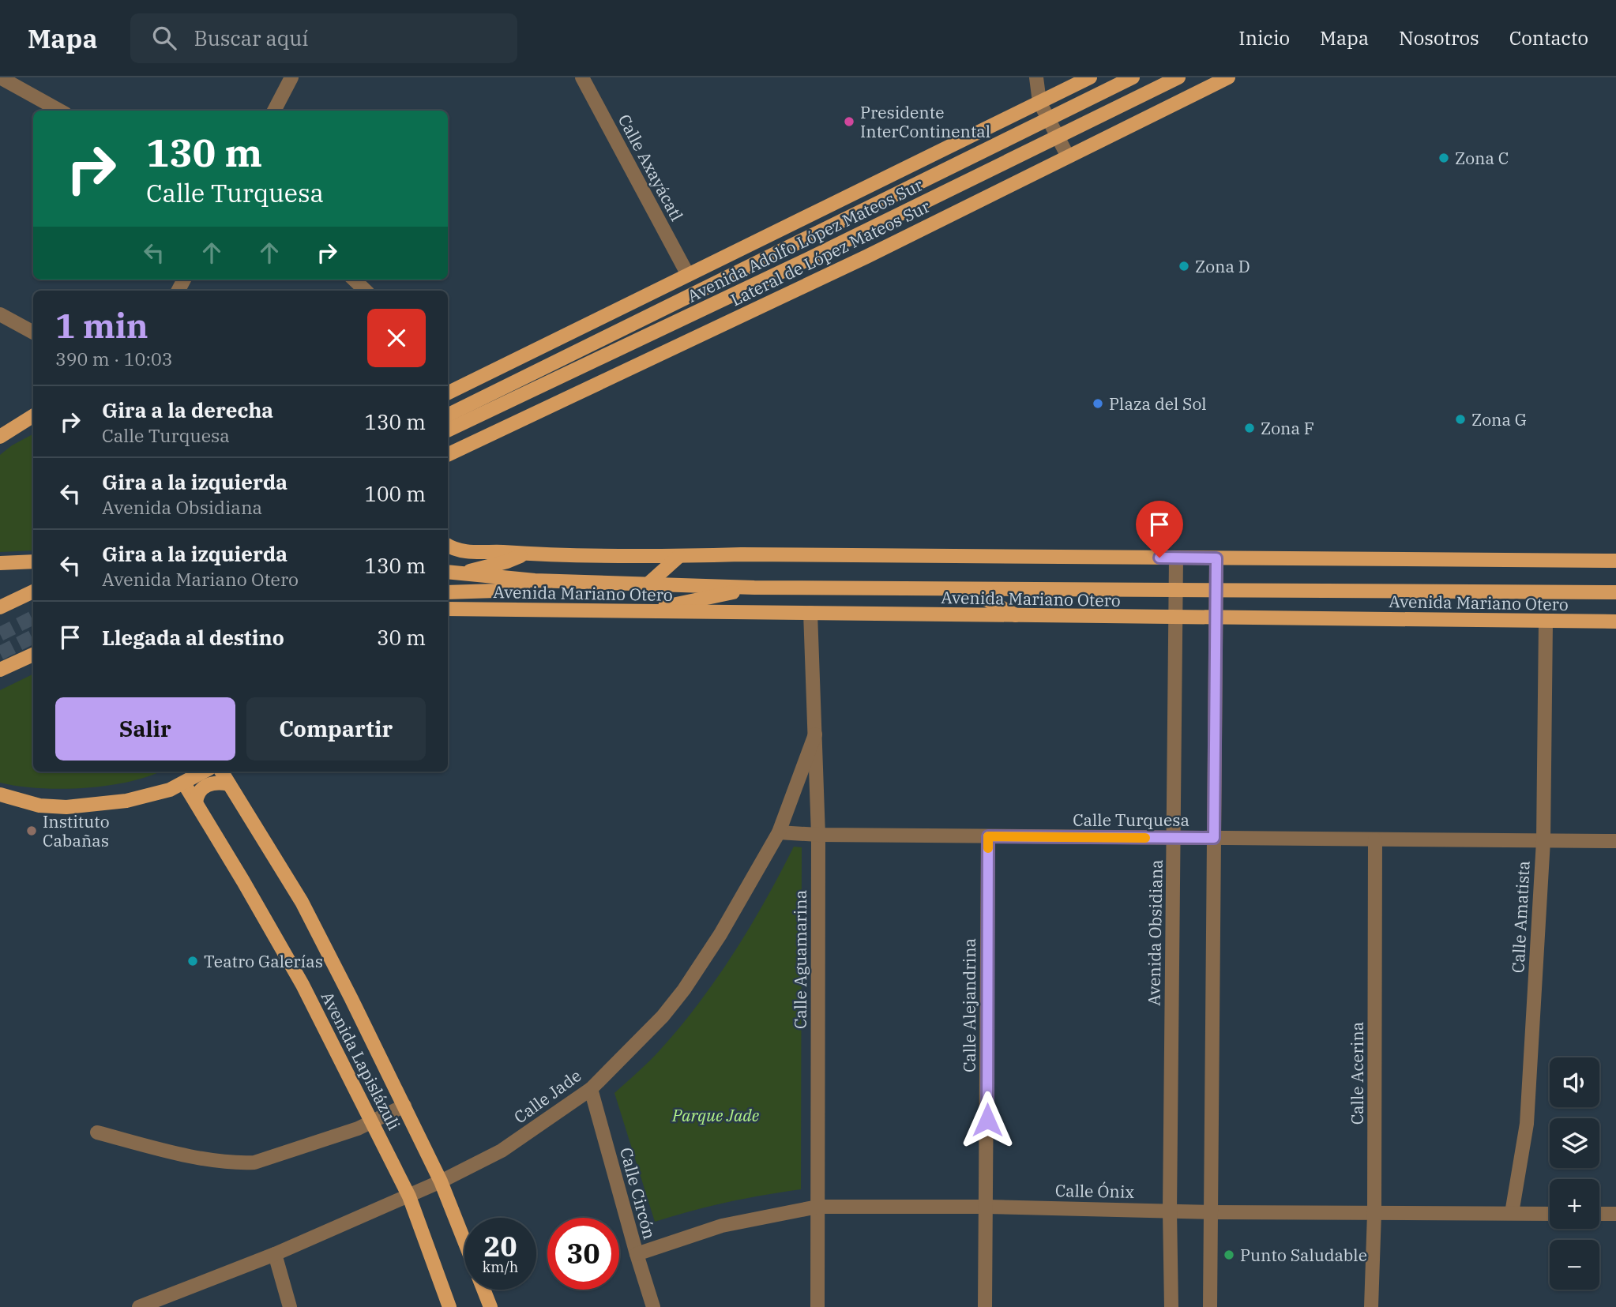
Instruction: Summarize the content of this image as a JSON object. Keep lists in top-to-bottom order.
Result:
{
  "streets": {
    "main road": [
      "Avenida Adolfo López Mateos Sur",
      "Lateral de López Mateos Sur",
      "Avenida Mariano Otero",
      "Avenida Lapislázuli"
    ],
    "street": [
      "Calle Axayácatl",
      "Calle Turquesa",
      "Calle Amatista",
      "Avenida Obsidiana",
      "Calle Aguamarina",
      "Calle Alejandrina",
      "Calle Acerina",
      "Calle Jade",
      "Calle Ónix",
      "Calle Circón"
    ]
  },
  "crossings": [
    ["Avenida Mariano Otero", "Calle Amatista"],
    ["Avenida Mariano Otero", "Avenida Obsidiana"],
    ["Avenida Mariano Otero", "Calle Aguamarina"],
    ["Calle Turquesa", "Calle Amatista"],
    ["Calle Turquesa", "Avenida Obsidiana"],
    ["Calle Turquesa", "Calle Aguamarina"],
    ["Calle Turquesa", "Calle Alejandrina"],
    ["Calle Turquesa", "Calle Acerina"],
    ["Calle Turquesa", "Calle Jade"],
    ["Calle Amatista", "Calle Ónix"],
    ["Avenida Obsidiana", "Calle Ónix"],
    ["Calle Aguamarina", "Calle Jade"],
    ["Calle Aguamarina", "Calle Ónix"],
    ["Calle Alejandrina", "Calle Ónix"],
    ["Avenida Lapislázuli", "Calle Jade"],
    ["Calle Acerina", "Calle Ónix"],
    ["Calle Jade", "Calle Circón"],
    ["Calle Ónix", "Calle Circón"]
  ],
  "parks": ["Parque Jade"],
  "places": [
    "Presidente InterContinental",
    "Zona C",
    "Zona D",
    "Plaza del Sol",
    "Zona G",
    "Zona F",
    "Instituto Cabañas",
    "Teatro Galerías",
    "Punto Saludable"
  ],
  "page": {
    "header": "Mapa",
    "search": "Buscar aquí",
    "nav": [
      "Inicio",
      "Mapa",
      "Nosotros",
      "Contacto"
    ],
    "turn": ["130 m", "Calle Turquesa"],
    "heading": ["1 min", "390 m · 10:03"],
    "list": [
      {
        "name": "Gira a la derecha",
        "note": "Calle Turquesa",
        "value": "130 m"
      },
      {
        "name": "Gira a la izquierda",
        "note": "Avenida Obsidiana",
        "value": "100 m"
      },
      {
        "name": "Gira a la izquierda",
        "note": "Avenida Mariano Otero",
        "value": "130 m"
      },
      {
        "name": "Llegada al destino",
        "value": "30 m"
      }
    ],
    "buttons": ["Salir", "Compartir"],
    "map_buttons": ["+", "−"],
    "speed": "20 km/h",
    "limit": "30"
  }
}
